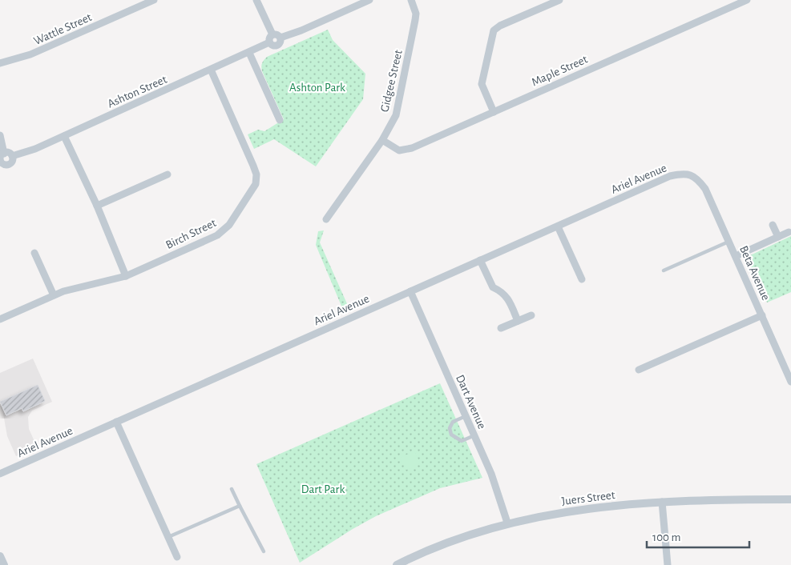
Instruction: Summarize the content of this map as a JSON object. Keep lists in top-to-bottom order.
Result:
{
  "streets": {
    "street": [
      "Wattle Street",
      "Maple Street",
      "Gidgee Street",
      "Ashton Street",
      "Ariel Avenue",
      "Birch Street",
      "Beta Avenue",
      "Dart Avenue",
      "Juers Street"
    ]
  },
  "crossings": [
    ["Maple Street", "Gidgee Street"],
    ["Ashton Street", "Birch Street"],
    ["Ariel Avenue", "Beta Avenue"],
    ["Ariel Avenue", "Dart Avenue"],
    ["Dart Avenue", "Juers Street"]
  ],
  "parks": ["Ashton Park", "Dart Park"],
  "scale_bar": "100 m"
}
